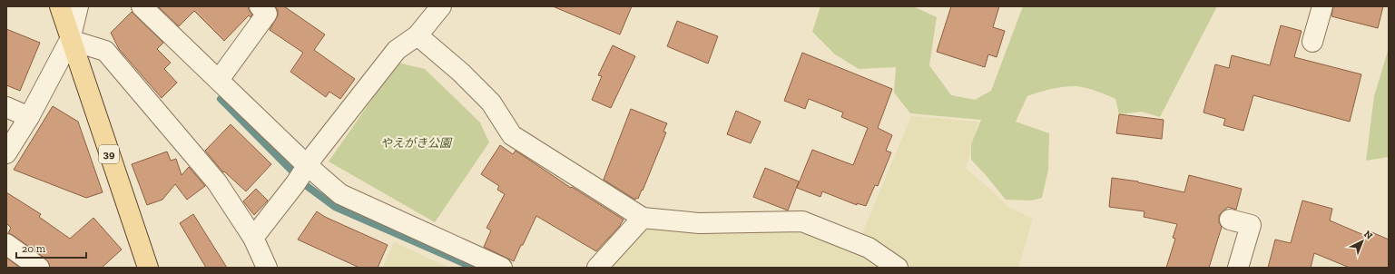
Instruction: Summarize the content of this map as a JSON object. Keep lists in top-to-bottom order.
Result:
{
  "streets": {
    "main road": ["39"]
  },
  "parks": ["やえがき公園"],
  "scale_bar": "20 m",
  "north": "top right"
}
